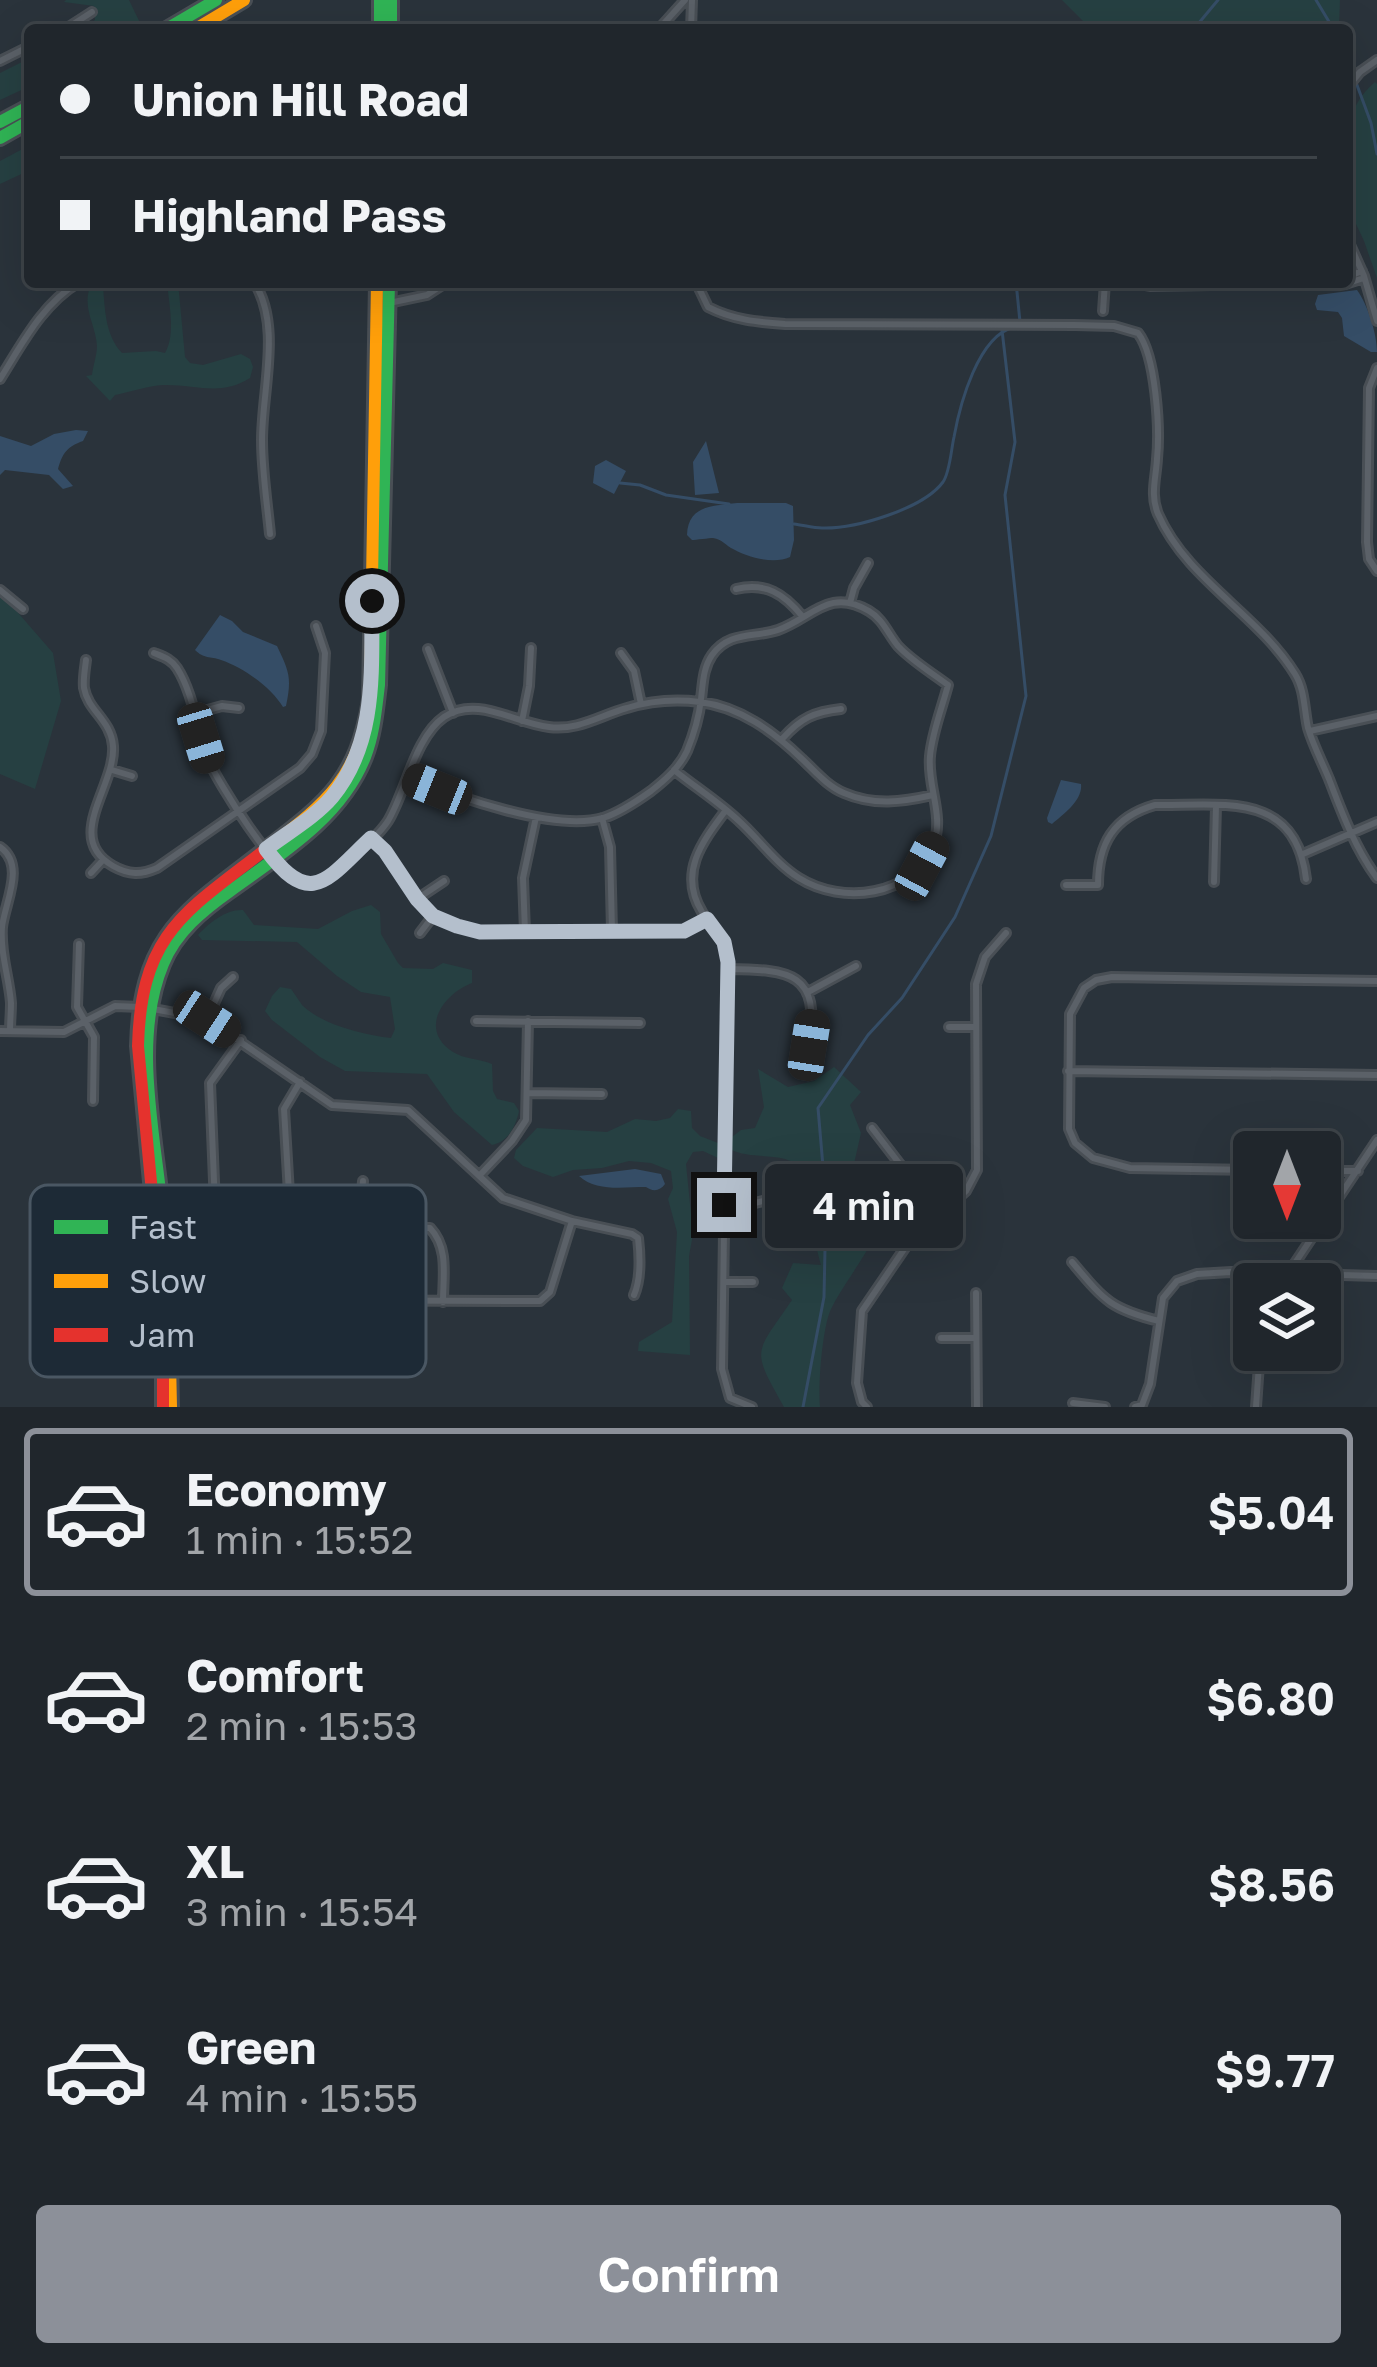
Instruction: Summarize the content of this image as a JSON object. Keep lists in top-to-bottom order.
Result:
{
  "legend": ["Fast", "Slow", "Jam"],
  "north": "bottom",
  "page": {
    "banner": ["Union Hill Road", "Highland Pass"],
    "bubble": "4 min",
    "list": [
      {
        "name": "Economy",
        "note": "1 min · 15:52",
        "value": "$5.04"
      },
      {
        "name": "Comfort",
        "note": "2 min · 15:53",
        "value": "$6.80"
      },
      {
        "name": "XL",
        "note": "3 min · 15:54",
        "value": "$8.56"
      },
      {
        "name": "Green",
        "note": "4 min · 15:55",
        "value": "$9.77"
      }
    ],
    "buttons": "Confirm"
  }
}
